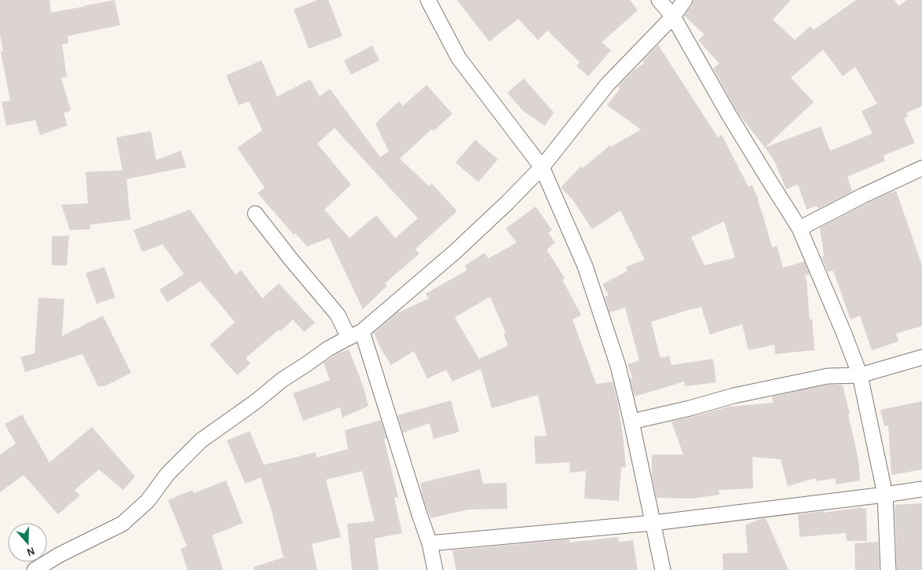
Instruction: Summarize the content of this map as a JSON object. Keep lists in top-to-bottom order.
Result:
{
  "north": "bottom"
}
